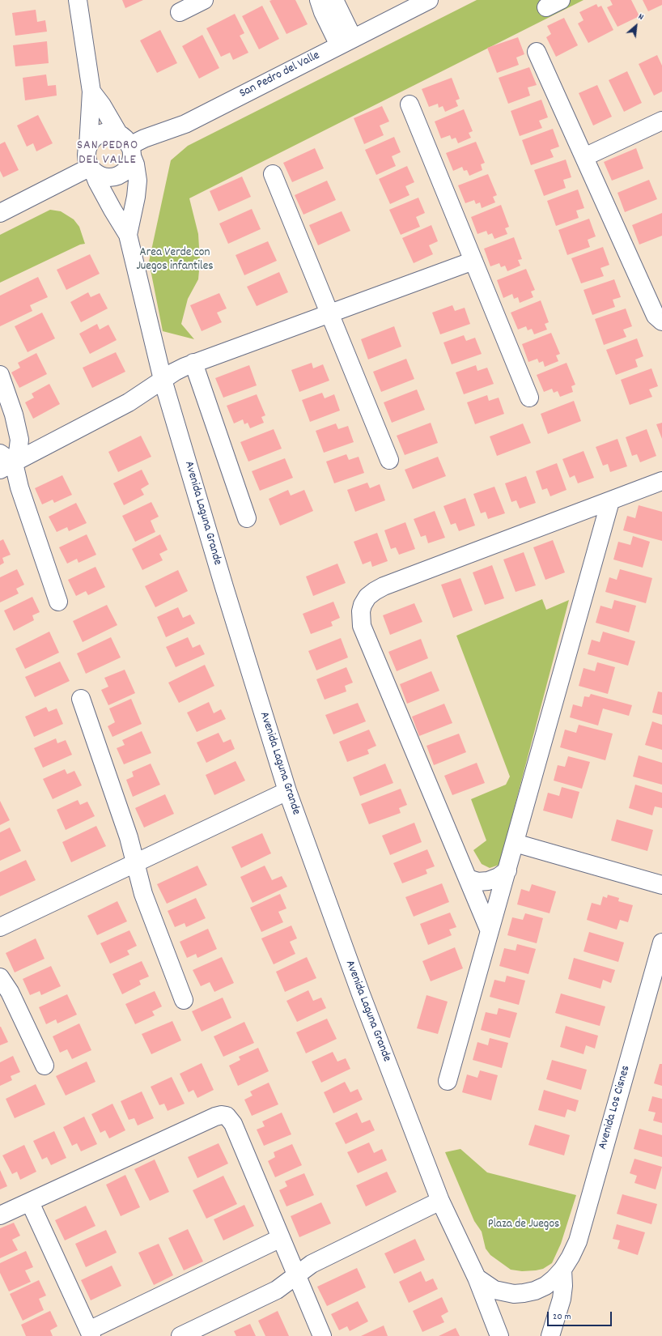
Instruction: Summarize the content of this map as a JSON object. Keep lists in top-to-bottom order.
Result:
{
  "streets": {
    "street": ["San Pedro del Valle", "Avenida Laguna Grande", "Avenida Los Cisnes"]
  },
  "crossings": [
    ["Avenida Laguna Grande", "Avenida Los Cisnes"]
  ],
  "districts": ["SAN PEDRO DEL VALLE"],
  "parks": ["Area Verde con Juegos infantiles", "Plaza de Juegos"],
  "scale_bar": "20 m",
  "north": "top right"
}
